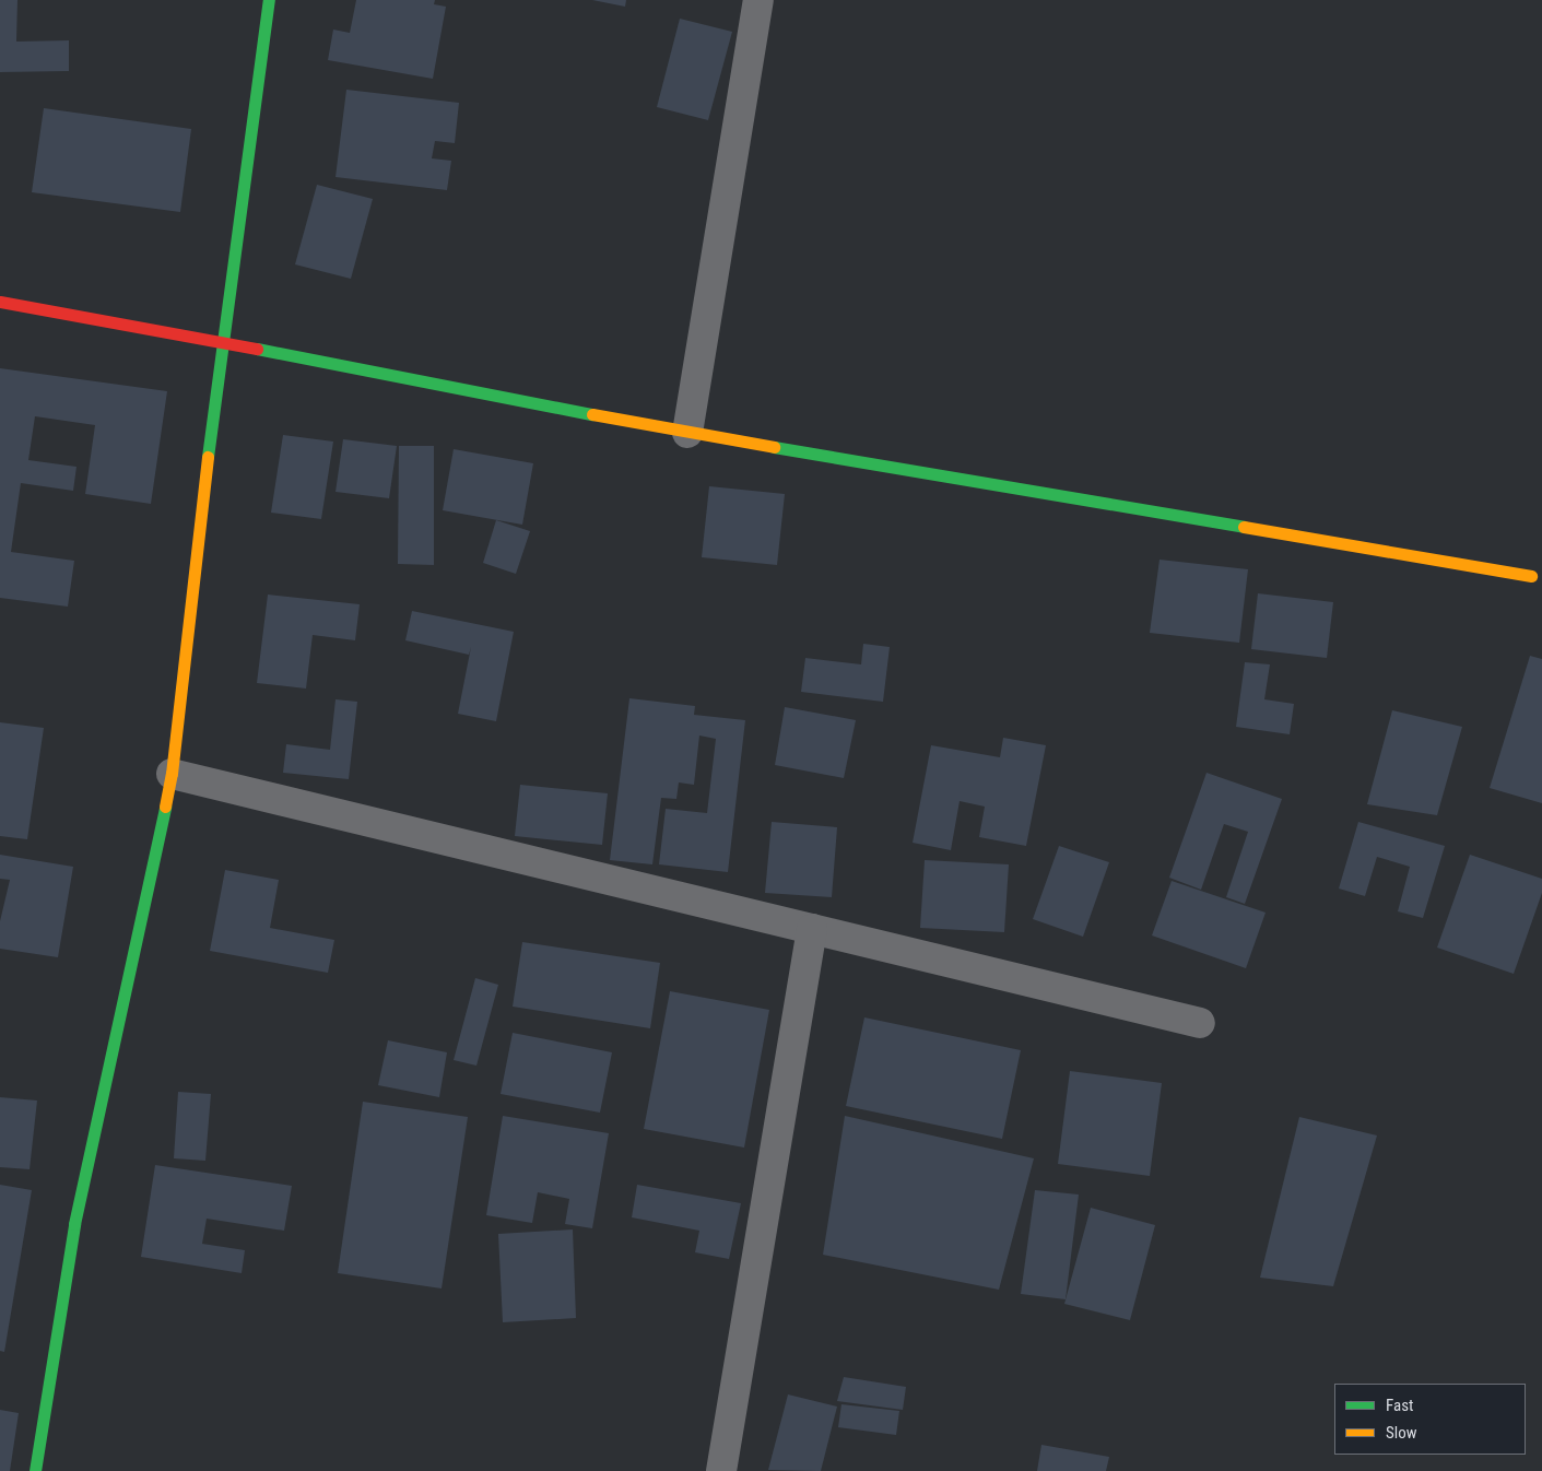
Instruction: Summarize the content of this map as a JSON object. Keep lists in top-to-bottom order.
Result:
{
  "legend": ["Fast", "Slow"]
}
